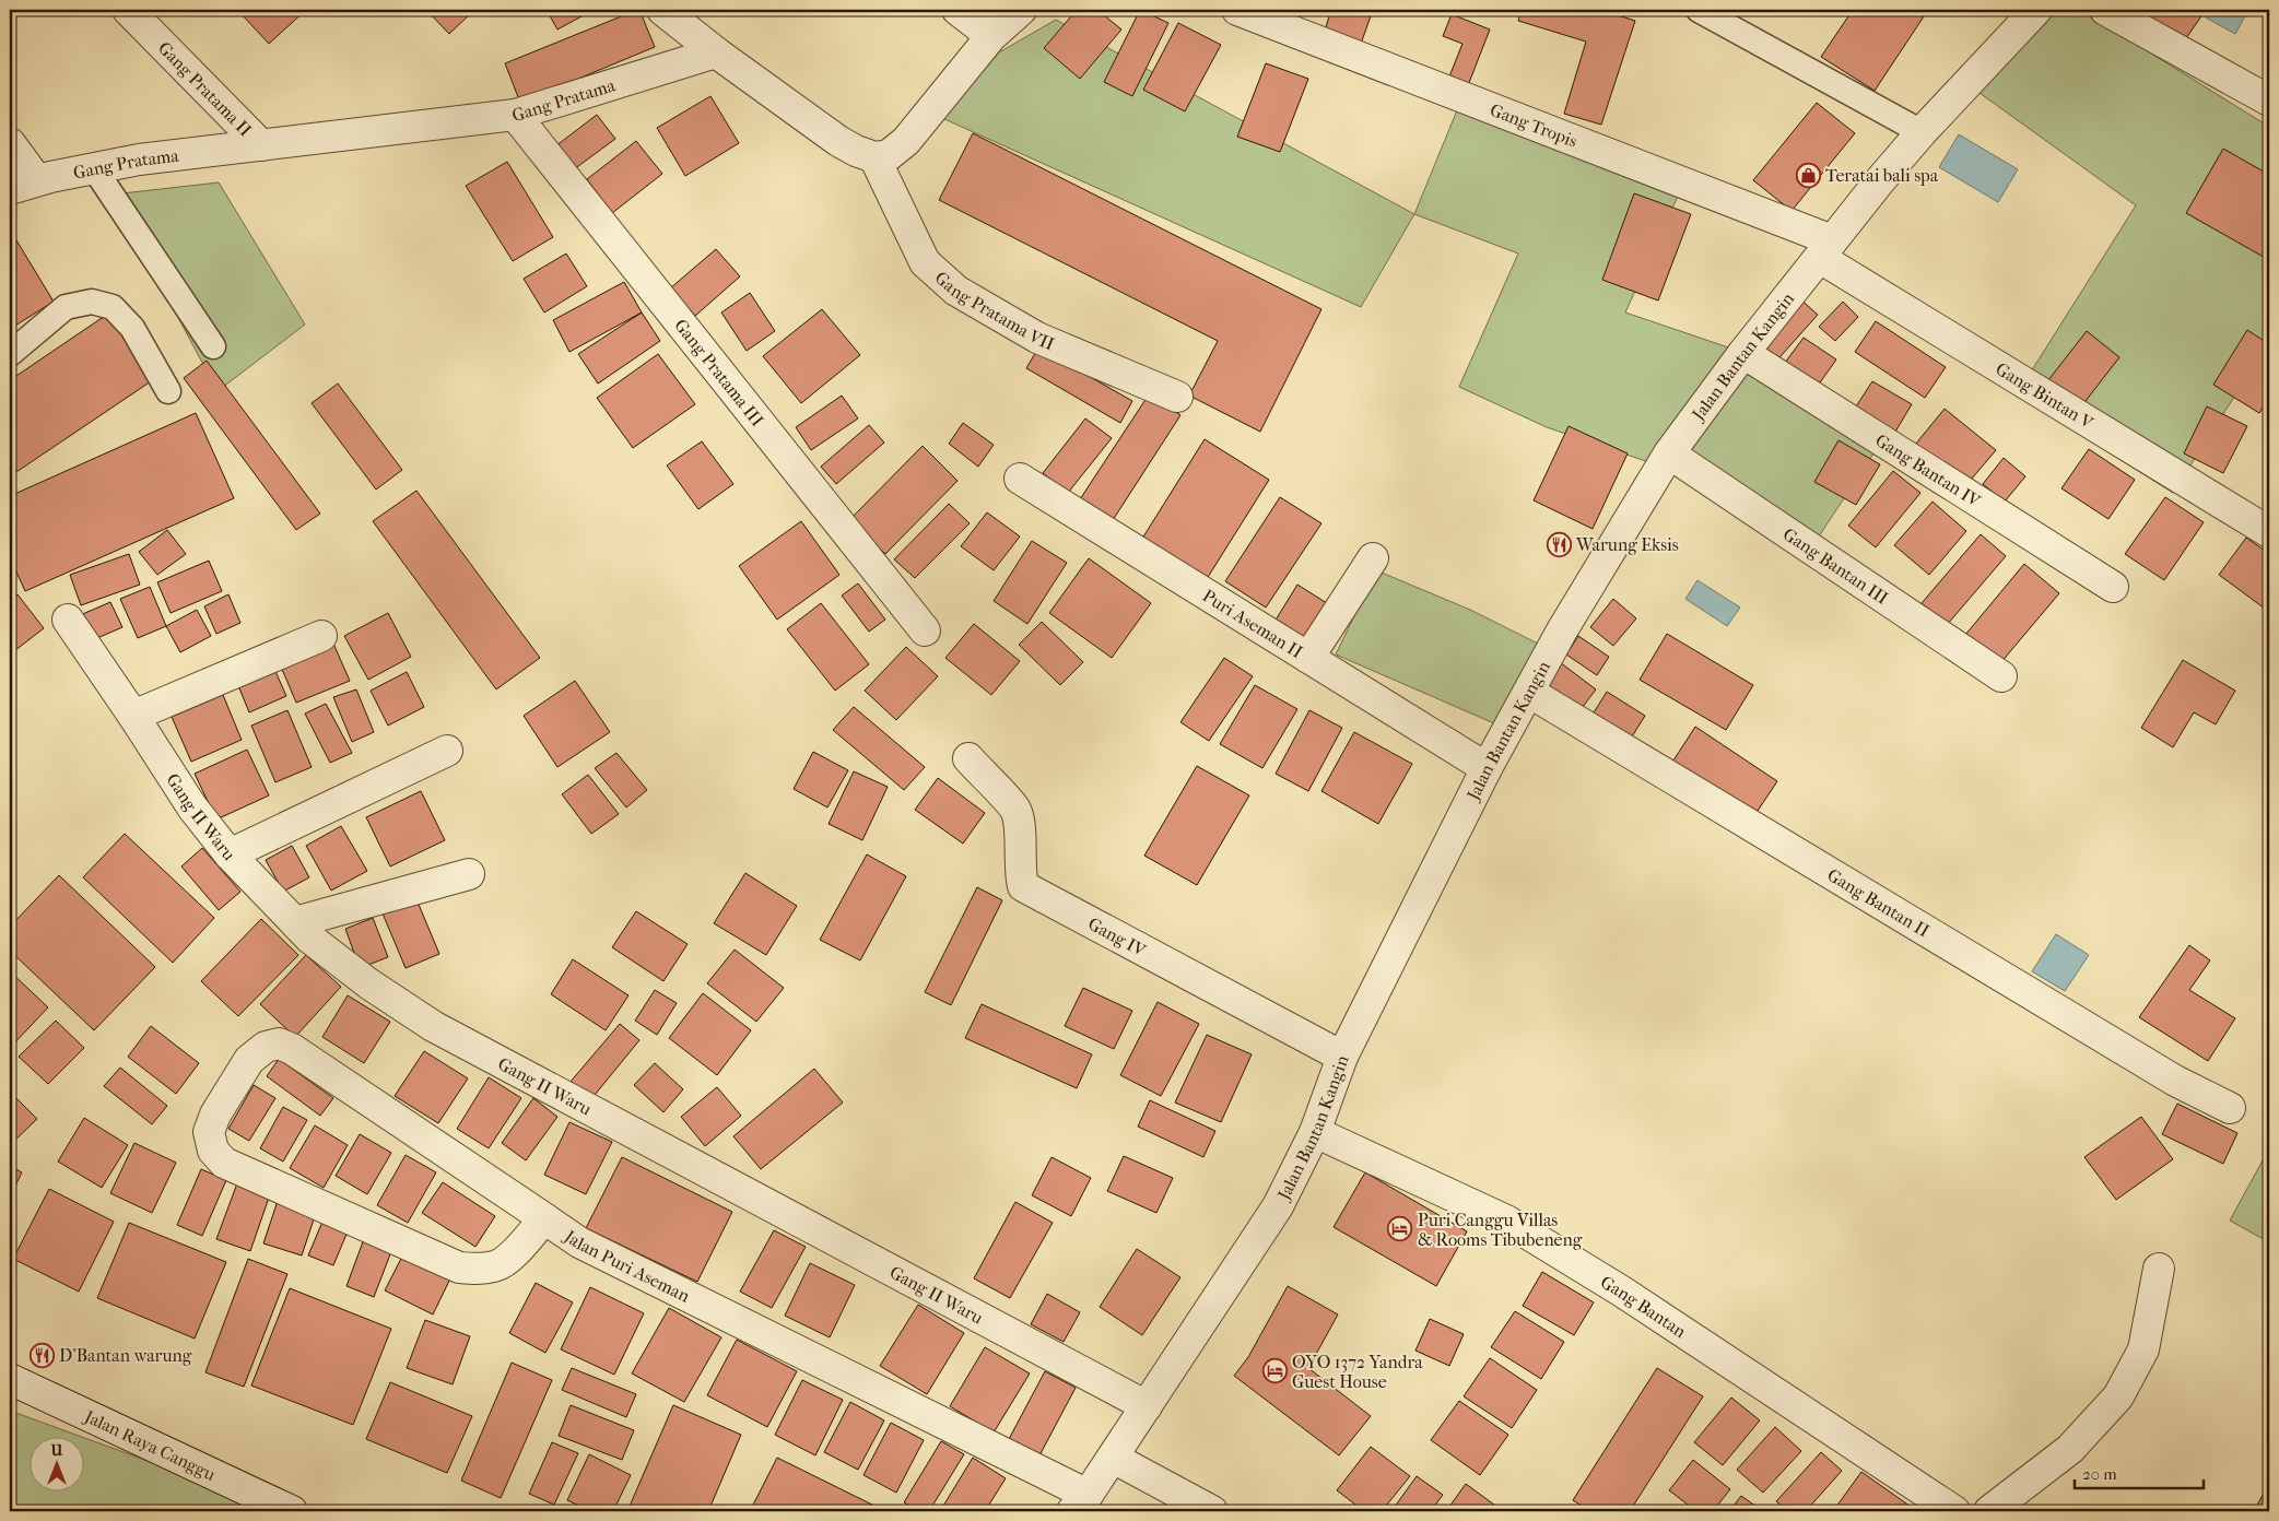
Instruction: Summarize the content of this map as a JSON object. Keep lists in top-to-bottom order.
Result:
{
  "streets": {
    "street": [
      "Gang Pratama II",
      "Gang Pratama",
      "Gang Tropis",
      "Gang Pratama VII",
      "Jalan Bantan Kangin",
      "Gang Pratama III",
      "Gang Bintan V",
      "Gang Bantan IV",
      "Gang Bantan III",
      "Puri Aseman II",
      "Gang II Waru",
      "Gang Bantan II",
      "Gang IV",
      "Jalan Puri Aseman",
      "Gang Bantan",
      "Jalan Raya Canggu"
    ]
  },
  "crossings": [
    ["Gang Pratama II", "Gang Pratama"],
    ["Gang Pratama", "Gang Pratama III"],
    ["Gang Tropis", "Jalan Bantan Kangin"],
    ["Gang Tropis", "Gang Bintan V"],
    ["Jalan Bantan Kangin", "Gang Bintan V"],
    ["Jalan Bantan Kangin", "Gang Bantan IV"],
    ["Jalan Bantan Kangin", "Gang Bantan III"],
    ["Jalan Bantan Kangin", "Puri Aseman II"],
    ["Jalan Bantan Kangin", "Gang II Waru"],
    ["Jalan Bantan Kangin", "Gang Bantan II"],
    ["Jalan Bantan Kangin", "Gang IV"],
    ["Jalan Bantan Kangin", "Jalan Puri Aseman"],
    ["Jalan Bantan Kangin", "Gang Bantan"]
  ],
  "places": {
    "shop": ["Teratai bali spa"],
    "restaurant": ["Warung Eksis", "D'Bantan warung"],
    "hotel": ["Puri Canggu Villas & Rooms Tibubeneng", "OYO 1372 Yandra Guest House"]
  },
  "scale_bar": "20 m",
  "north": "top"
}
